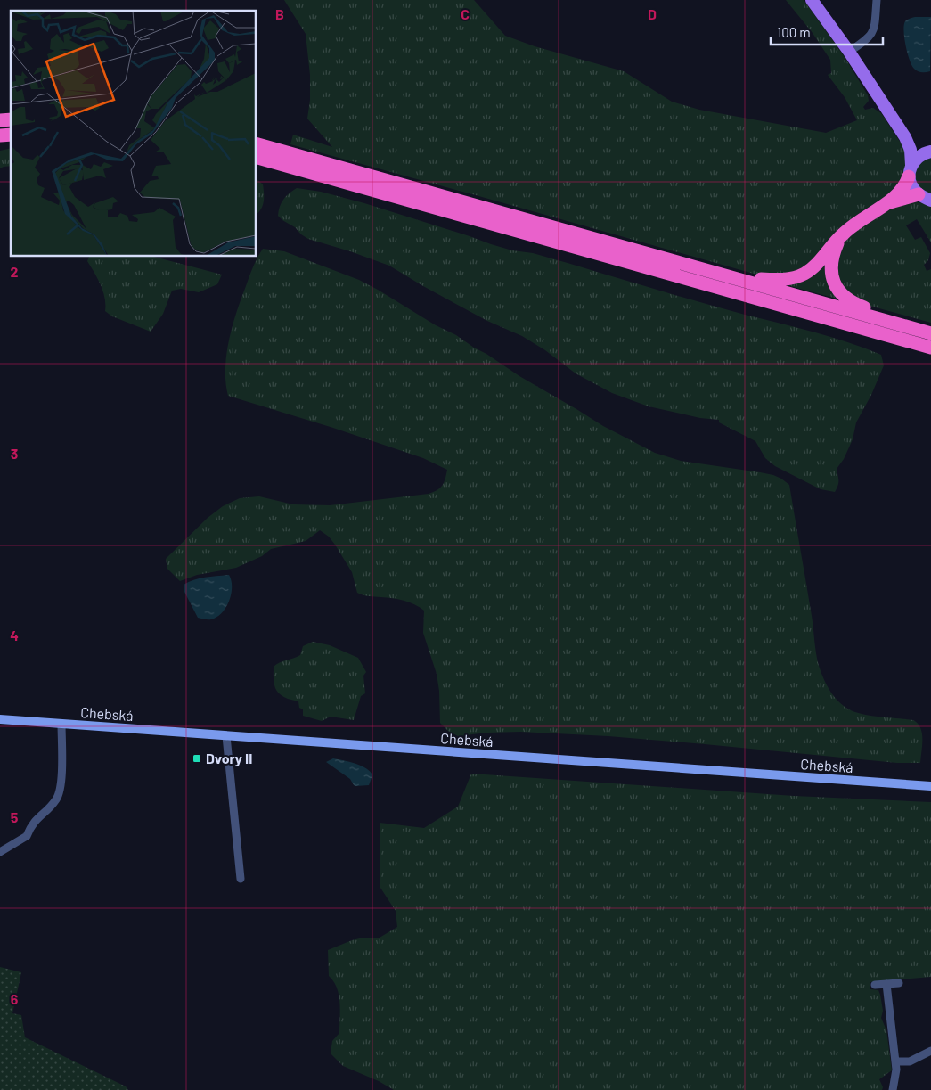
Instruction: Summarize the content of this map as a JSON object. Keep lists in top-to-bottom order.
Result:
{
  "streets": {
    "street": ["Chebská"]
  },
  "places": {
    "transit": ["Dvory II"]
  },
  "scale_bar": "100 m",
  "grid": {
    "columns": ["B", "C", "D"],
    "rows": [
      "2",
      "3",
      "4",
      "5",
      "6"
    ]
  }
}
